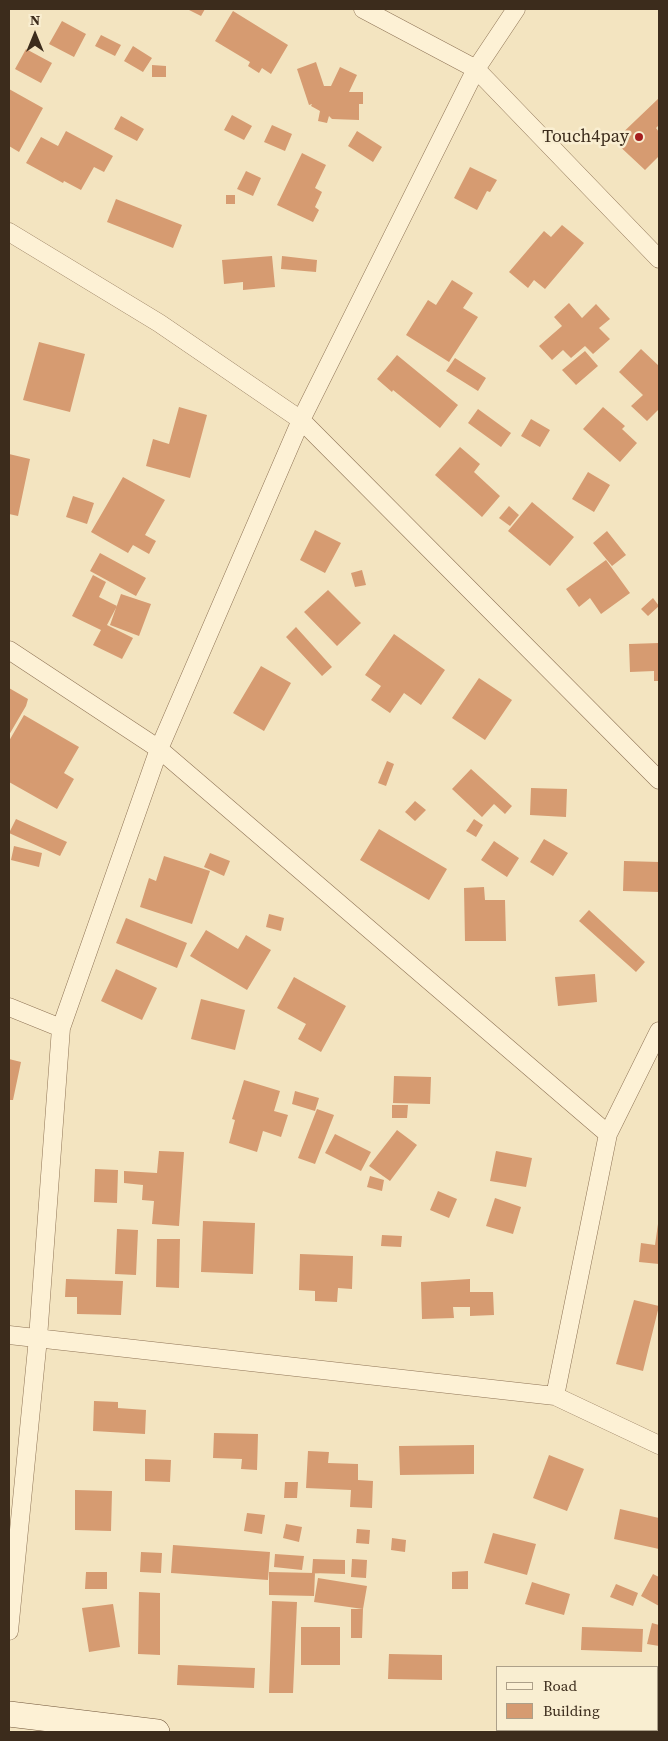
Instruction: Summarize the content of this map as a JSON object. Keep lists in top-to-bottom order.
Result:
{
  "places": ["Touch4pay"],
  "legend": ["Road", "Building"],
  "north": "top"
}
